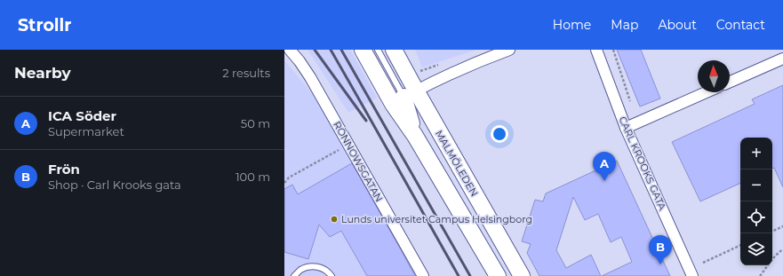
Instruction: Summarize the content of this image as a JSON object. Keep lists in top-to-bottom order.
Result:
{
  "streets": {
    "main road": ["MALMÖLEDEN"],
    "street": ["RÖNNOWSGATAN", "CARL KROOKS GATA"]
  },
  "places": ["Lunds universitet Campus Helsingborg"],
  "north": "top",
  "page": {
    "header": "Strollr",
    "nav": [
      "Home",
      "Map",
      "About",
      "Contact"
    ],
    "heading": ["Nearby", "2 results"],
    "list": [
      {
        "mark": "A",
        "name": "ICA Söder",
        "note": "Supermarket",
        "value": "50 m"
      },
      {
        "mark": "B",
        "name": "Frön",
        "note": "Shop · Carl Krooks gata",
        "value": "100 m"
      }
    ],
    "map_buttons": ["+", "−"],
    "pins": ["A", "B"]
  }
}
